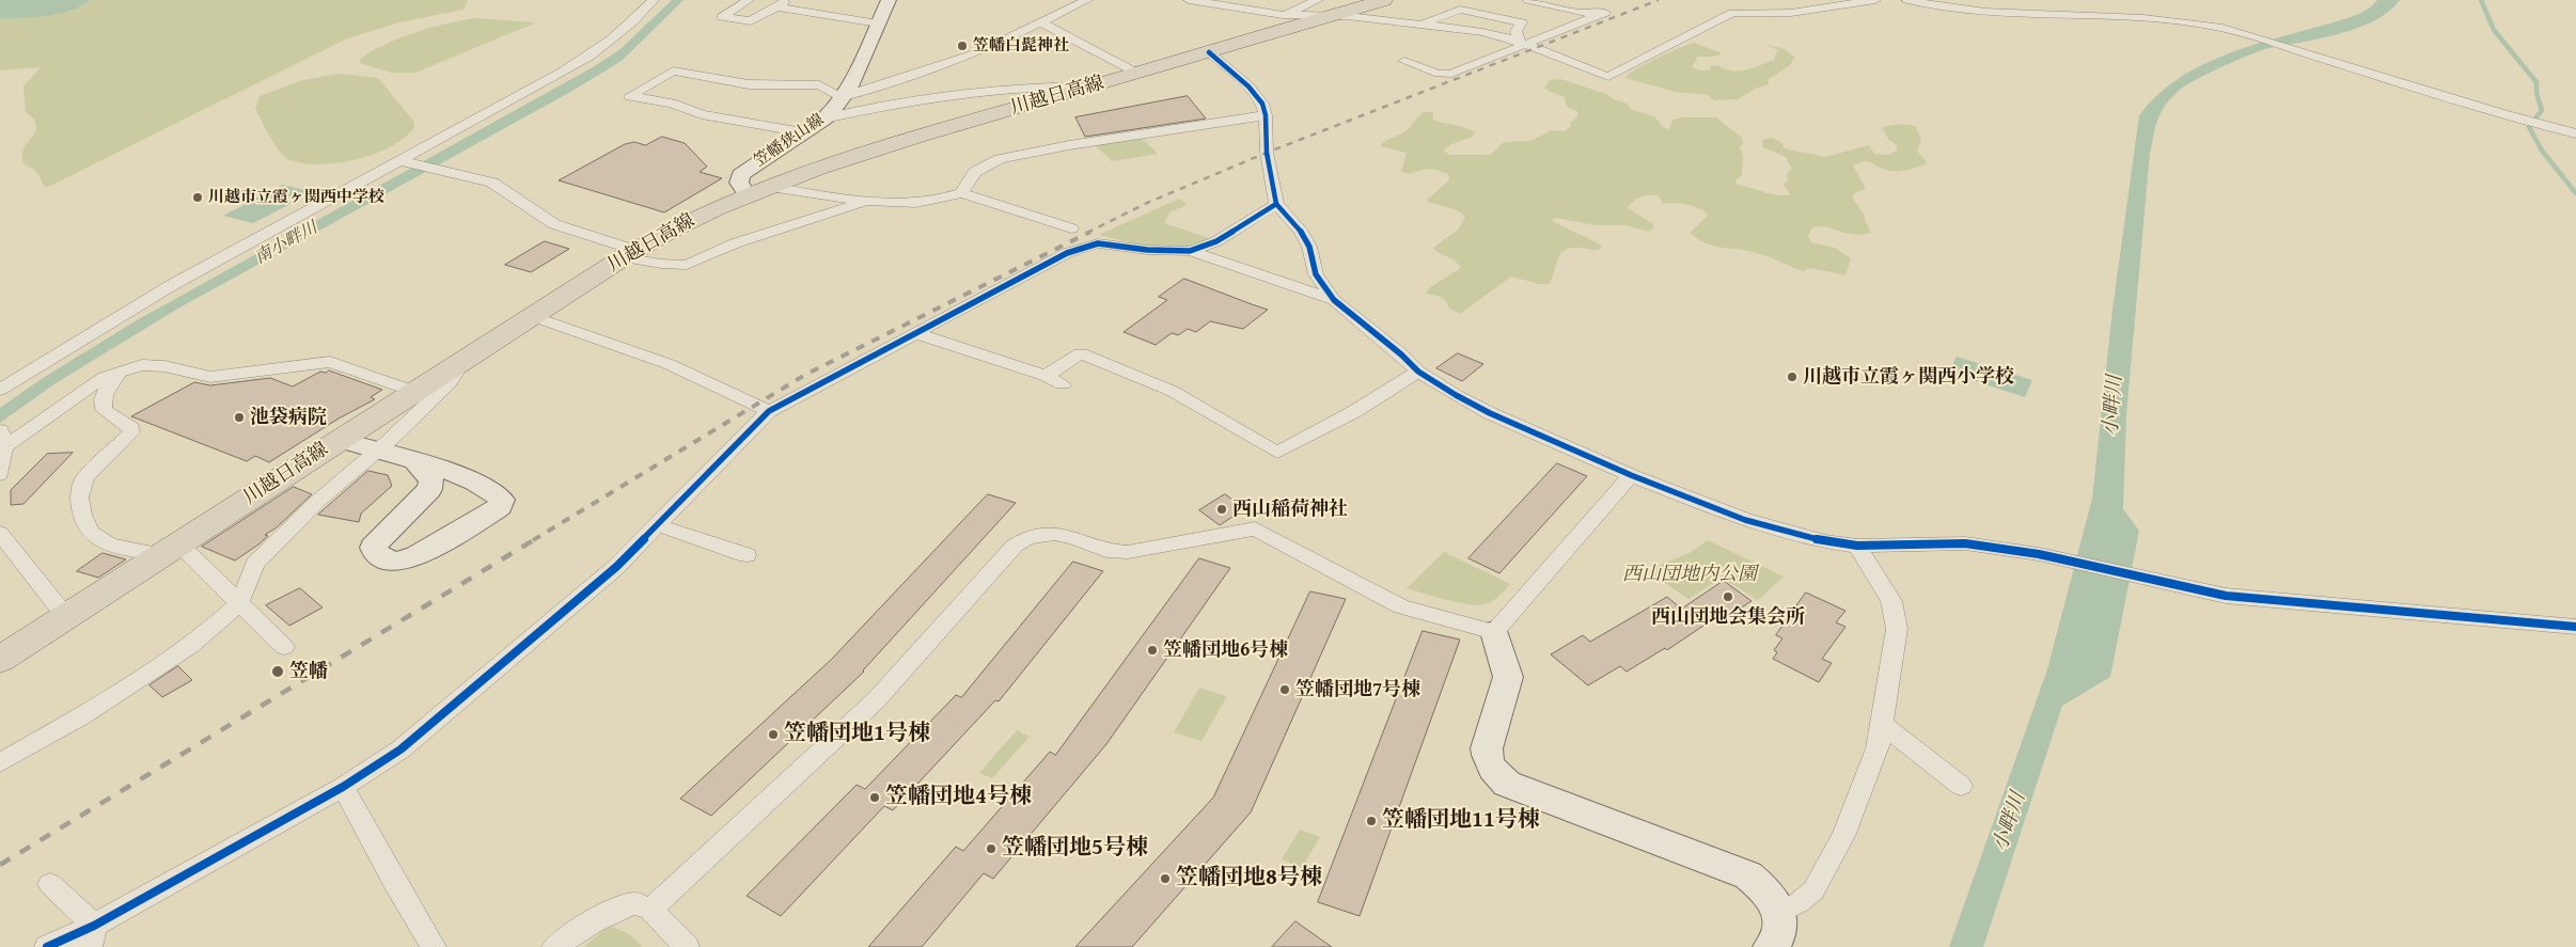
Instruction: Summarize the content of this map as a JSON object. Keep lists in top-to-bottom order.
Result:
{
  "streets": {
    "main road": ["川越日高線"],
    "street": ["笠幡狭山線"]
  },
  "crossings": [
    ["川越日高線", "笠幡狭山線"]
  ],
  "water": ["南小畔川", "小畔川"],
  "parks": ["西山団地内公園"],
  "places": [
    "笠幡白髭神社",
    "川越市立霞ヶ関西中学校",
    "川越市立霞ヶ関西小学校",
    "池袋病院",
    "西山稲荷神社",
    "西山団地会集会所",
    "笠幡団地6号棟",
    "笠幡",
    "笠幡団地7号棟",
    "笠幡団地1号棟",
    "笠幡団地4号棟",
    "笠幡団地11号棟",
    "笠幡団地5号棟",
    "笠幡団地8号棟"
  ]
}
